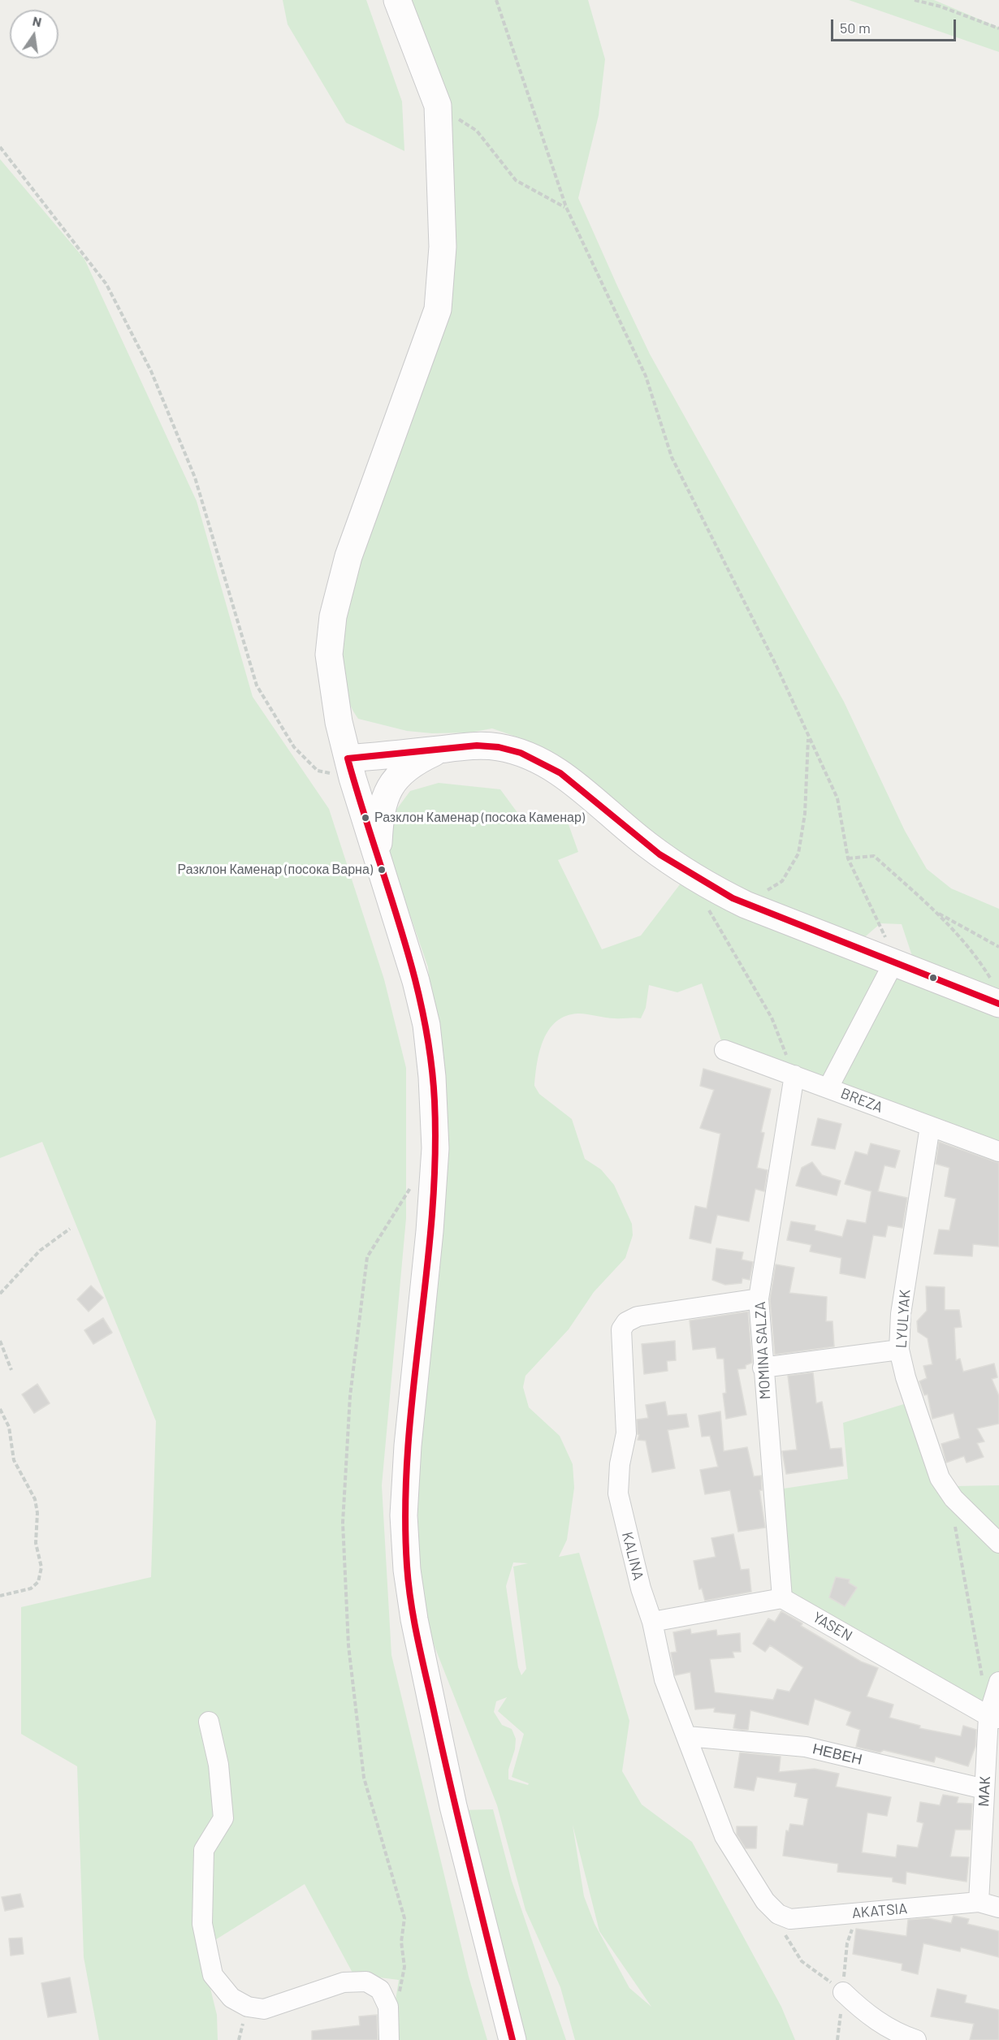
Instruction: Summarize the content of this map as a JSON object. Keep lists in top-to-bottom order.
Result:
{
  "streets": {
    "street": [
      "BREZA",
      "LYULYAK",
      "MOMINA SALZA",
      "KALINA",
      "YASEN",
      "НЕВЕН",
      "МАК",
      "AKATSIA"
    ]
  },
  "crossings": [
    ["BREZA", "LYULYAK"],
    ["BREZA", "MOMINA SALZA"],
    ["MOMINA SALZA", "KALINA"],
    ["MOMINA SALZA", "YASEN"],
    ["KALINA", "НЕВЕН"],
    ["KALINA", "AKATSIA"],
    ["YASEN", "МАК"],
    ["НЕВЕН", "МАК"],
    ["МАК", "AKATSIA"]
  ],
  "places": ["Разклон Каменар (посока Каменар)", "Разклон Каменар (посока Варна)"],
  "scale_bar": "50 m",
  "north": "top"
}
